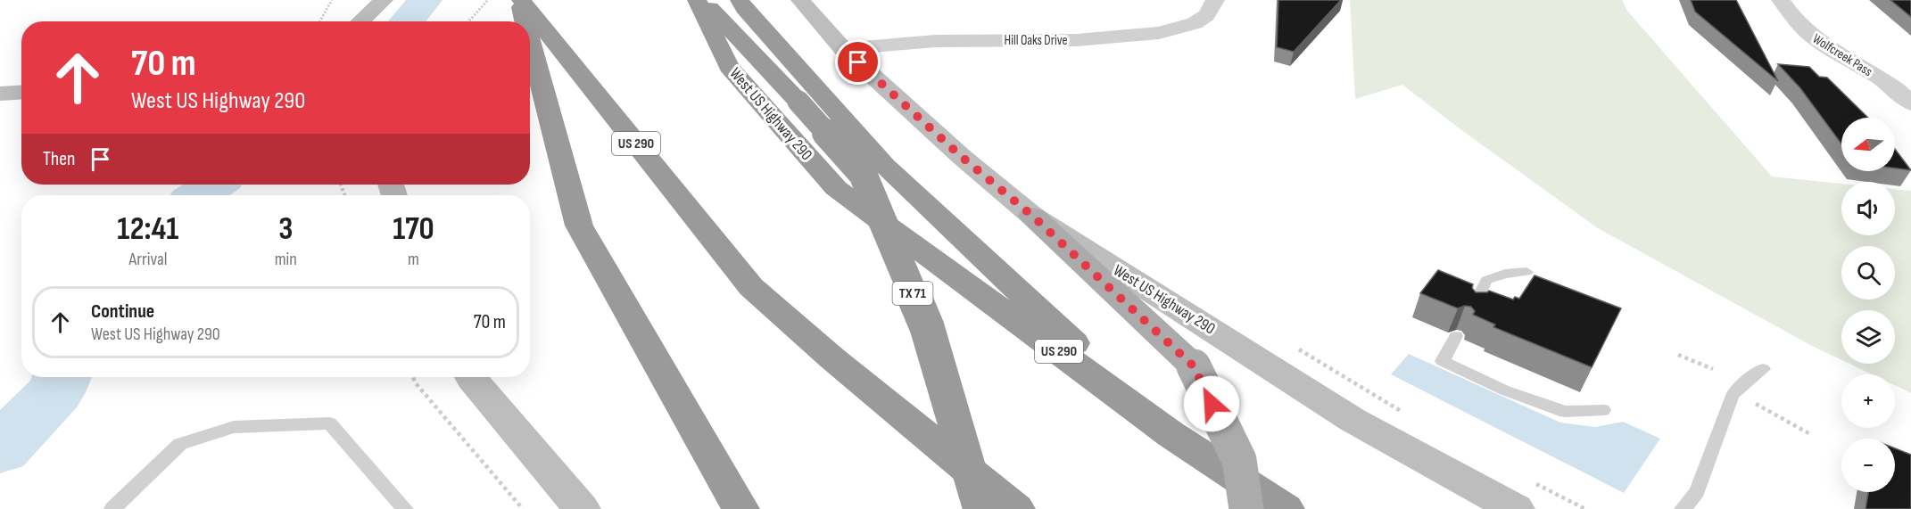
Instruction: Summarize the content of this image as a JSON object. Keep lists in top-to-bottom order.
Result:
{
  "streets": {
    "highway": ["West US Highway 290", "US 290", "TX 71"],
    "street": ["Hill Oaks Drive", "Wolfcreek Pass"]
  },
  "crossings": [
    ["Hill Oaks Drive", "West US Highway 290"]
  ],
  "north": "left",
  "page": {
    "turn": ["70 m", "West US Highway 290"],
    "map_buttons": ["+", "−"],
    "then": "Then",
    "eta": [
      "12:41",
      "Arrival",
      "3",
      "min",
      "170",
      "m"
    ],
    "list": [
      {
        "name": "Continue",
        "note": "West US Highway 290",
        "value": "70 m"
      }
    ]
  }
}
